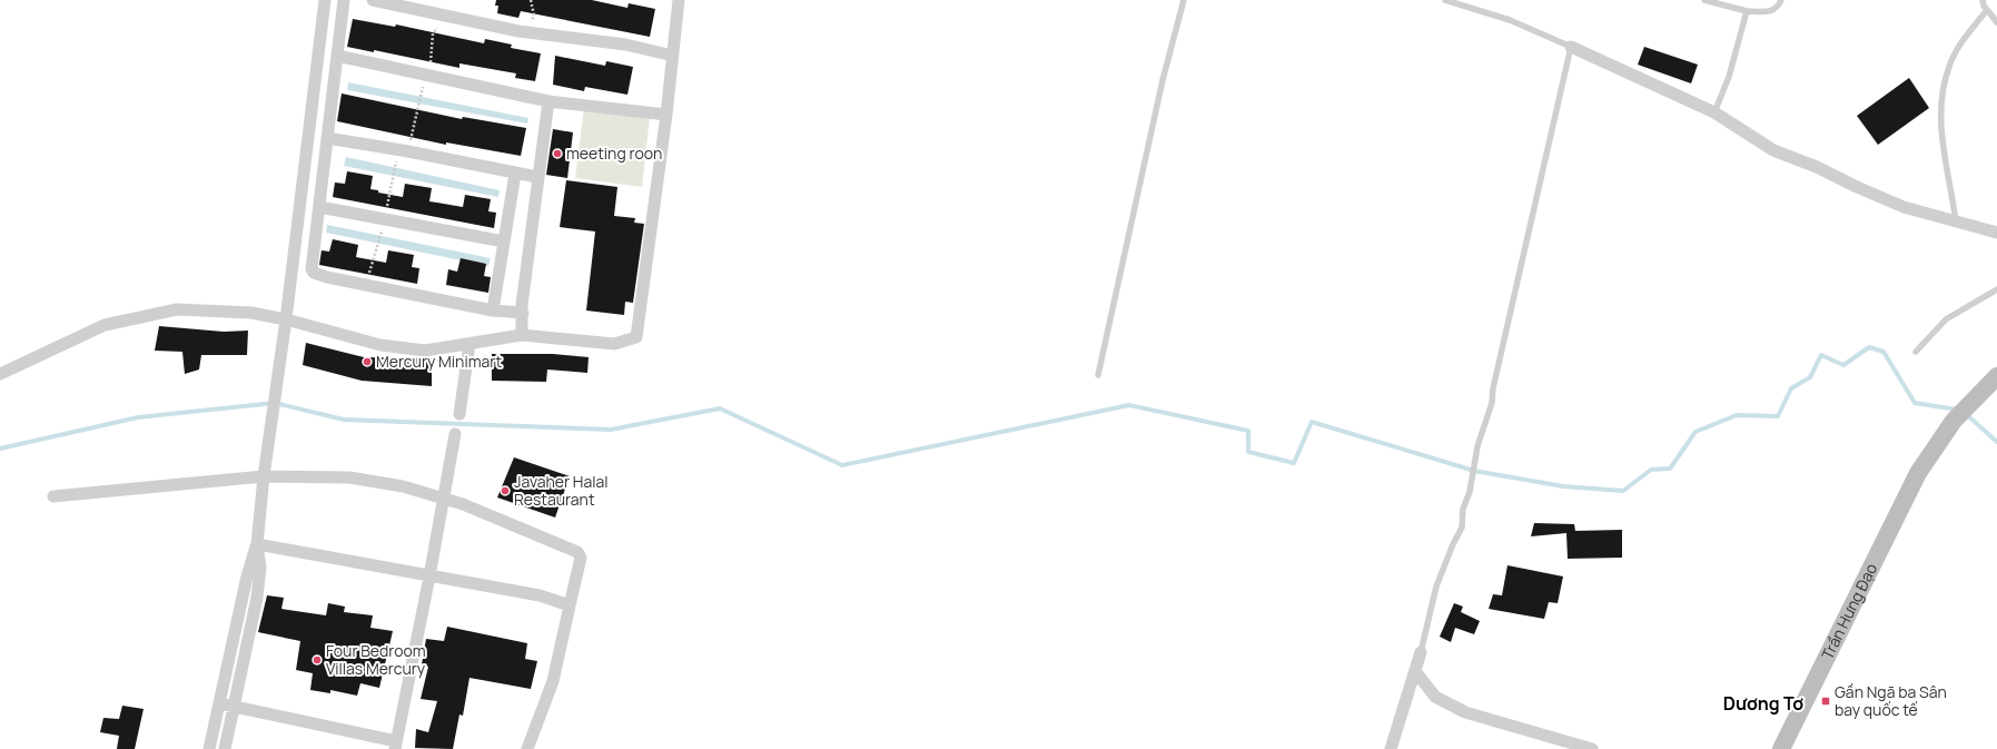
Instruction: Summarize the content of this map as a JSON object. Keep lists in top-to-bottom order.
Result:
{
  "streets": {
    "main road": ["Trần Hưng Đạo"]
  },
  "districts": ["Dương Tơ"],
  "places": {
    "other": [
      "meeting roon",
      "Mercury Minimart",
      "Javaher Halal Restaurant",
      "Four Bedroom Villas Mercury"
    ],
    "transit": ["Gần Ngã ba Sân bay quốc tế"]
  }
}
